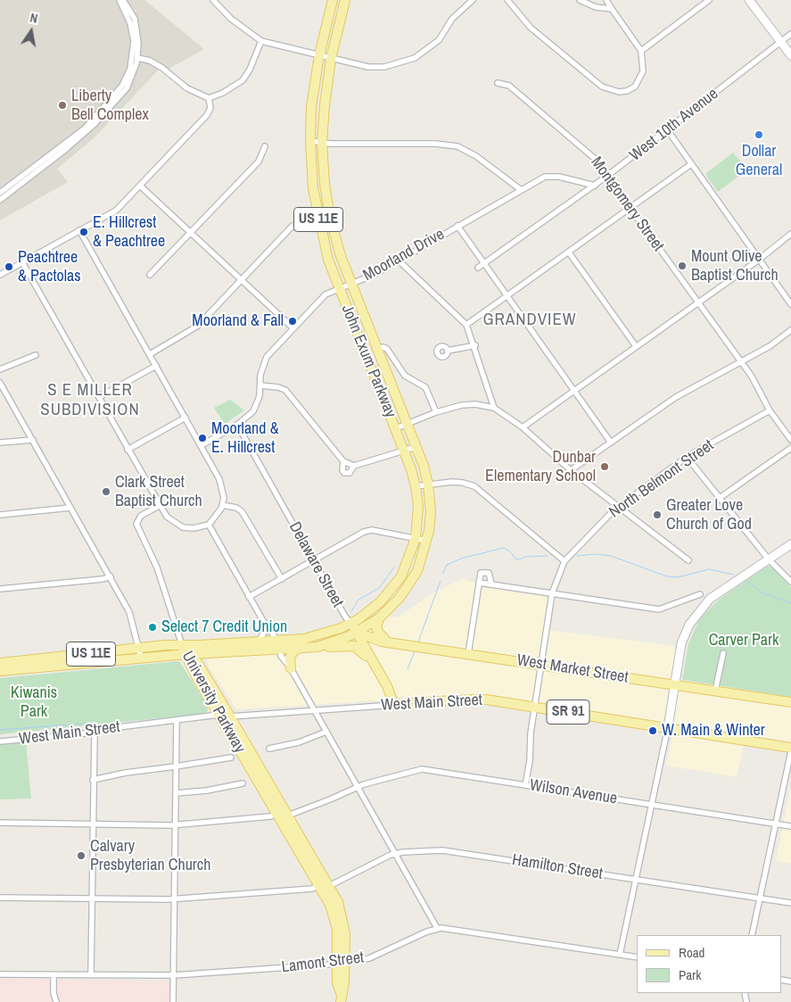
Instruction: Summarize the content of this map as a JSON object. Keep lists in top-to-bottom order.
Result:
{
  "streets": {
    "main road": [
      "US 11E",
      "John Exum Parkway",
      "Delaware Street",
      "West Market Street",
      "University Parkway",
      "West Main Street",
      "SR 91"
    ],
    "street": [
      "West 10th Avenue",
      "Montgomery Street",
      "Moorland Drive",
      "North Belmont Street",
      "Wilson Avenue",
      "Hamilton Street",
      "Lamont Street"
    ]
  },
  "crossings": [
    ["West 10th Avenue", "Montgomery Street"],
    ["West 10th Avenue", "Moorland Drive"],
    ["Montgomery Street", "North Belmont Street"],
    ["US 11E", "John Exum Parkway"],
    ["US 11E", "University Parkway"],
    ["Moorland Drive", "John Exum Parkway"],
    ["Moorland Drive", "Delaware Street"],
    ["John Exum Parkway", "Delaware Street"],
    ["John Exum Parkway", "West Market Street"],
    ["North Belmont Street", "West Market Street"],
    ["North Belmont Street", "West Main Street"],
    ["North Belmont Street", "Wilson Avenue"],
    ["Delaware Street", "West Market Street"],
    ["Delaware Street", "West Main Street"],
    ["University Parkway", "West Main Street"],
    ["University Parkway", "Wilson Avenue"],
    ["University Parkway", "Hamilton Street"],
    ["University Parkway", "Lamont Street"]
  ],
  "districts": ["GRANDVIEW", "S E MILLER SUBDIVISION"],
  "parks": ["Carver Park", "Kiwanis Park"],
  "places": [
    "Liberty Bell Complex",
    "Dollar General",
    "E. Hillcrest & Peachtree",
    "Mount Olive Baptist Church",
    "Peachtree & Pactolas",
    "Moorland & Fall",
    "Moorland & E. Hillcrest",
    "Dunbar Elementary School",
    "Clark Street Baptist Church",
    "Greater Love Church of God",
    "Select 7 Credit Union",
    "W. Main & Winter",
    "Calvary Presbyterian Church"
  ],
  "legend": ["Road", "Park"],
  "north": "top"
}
